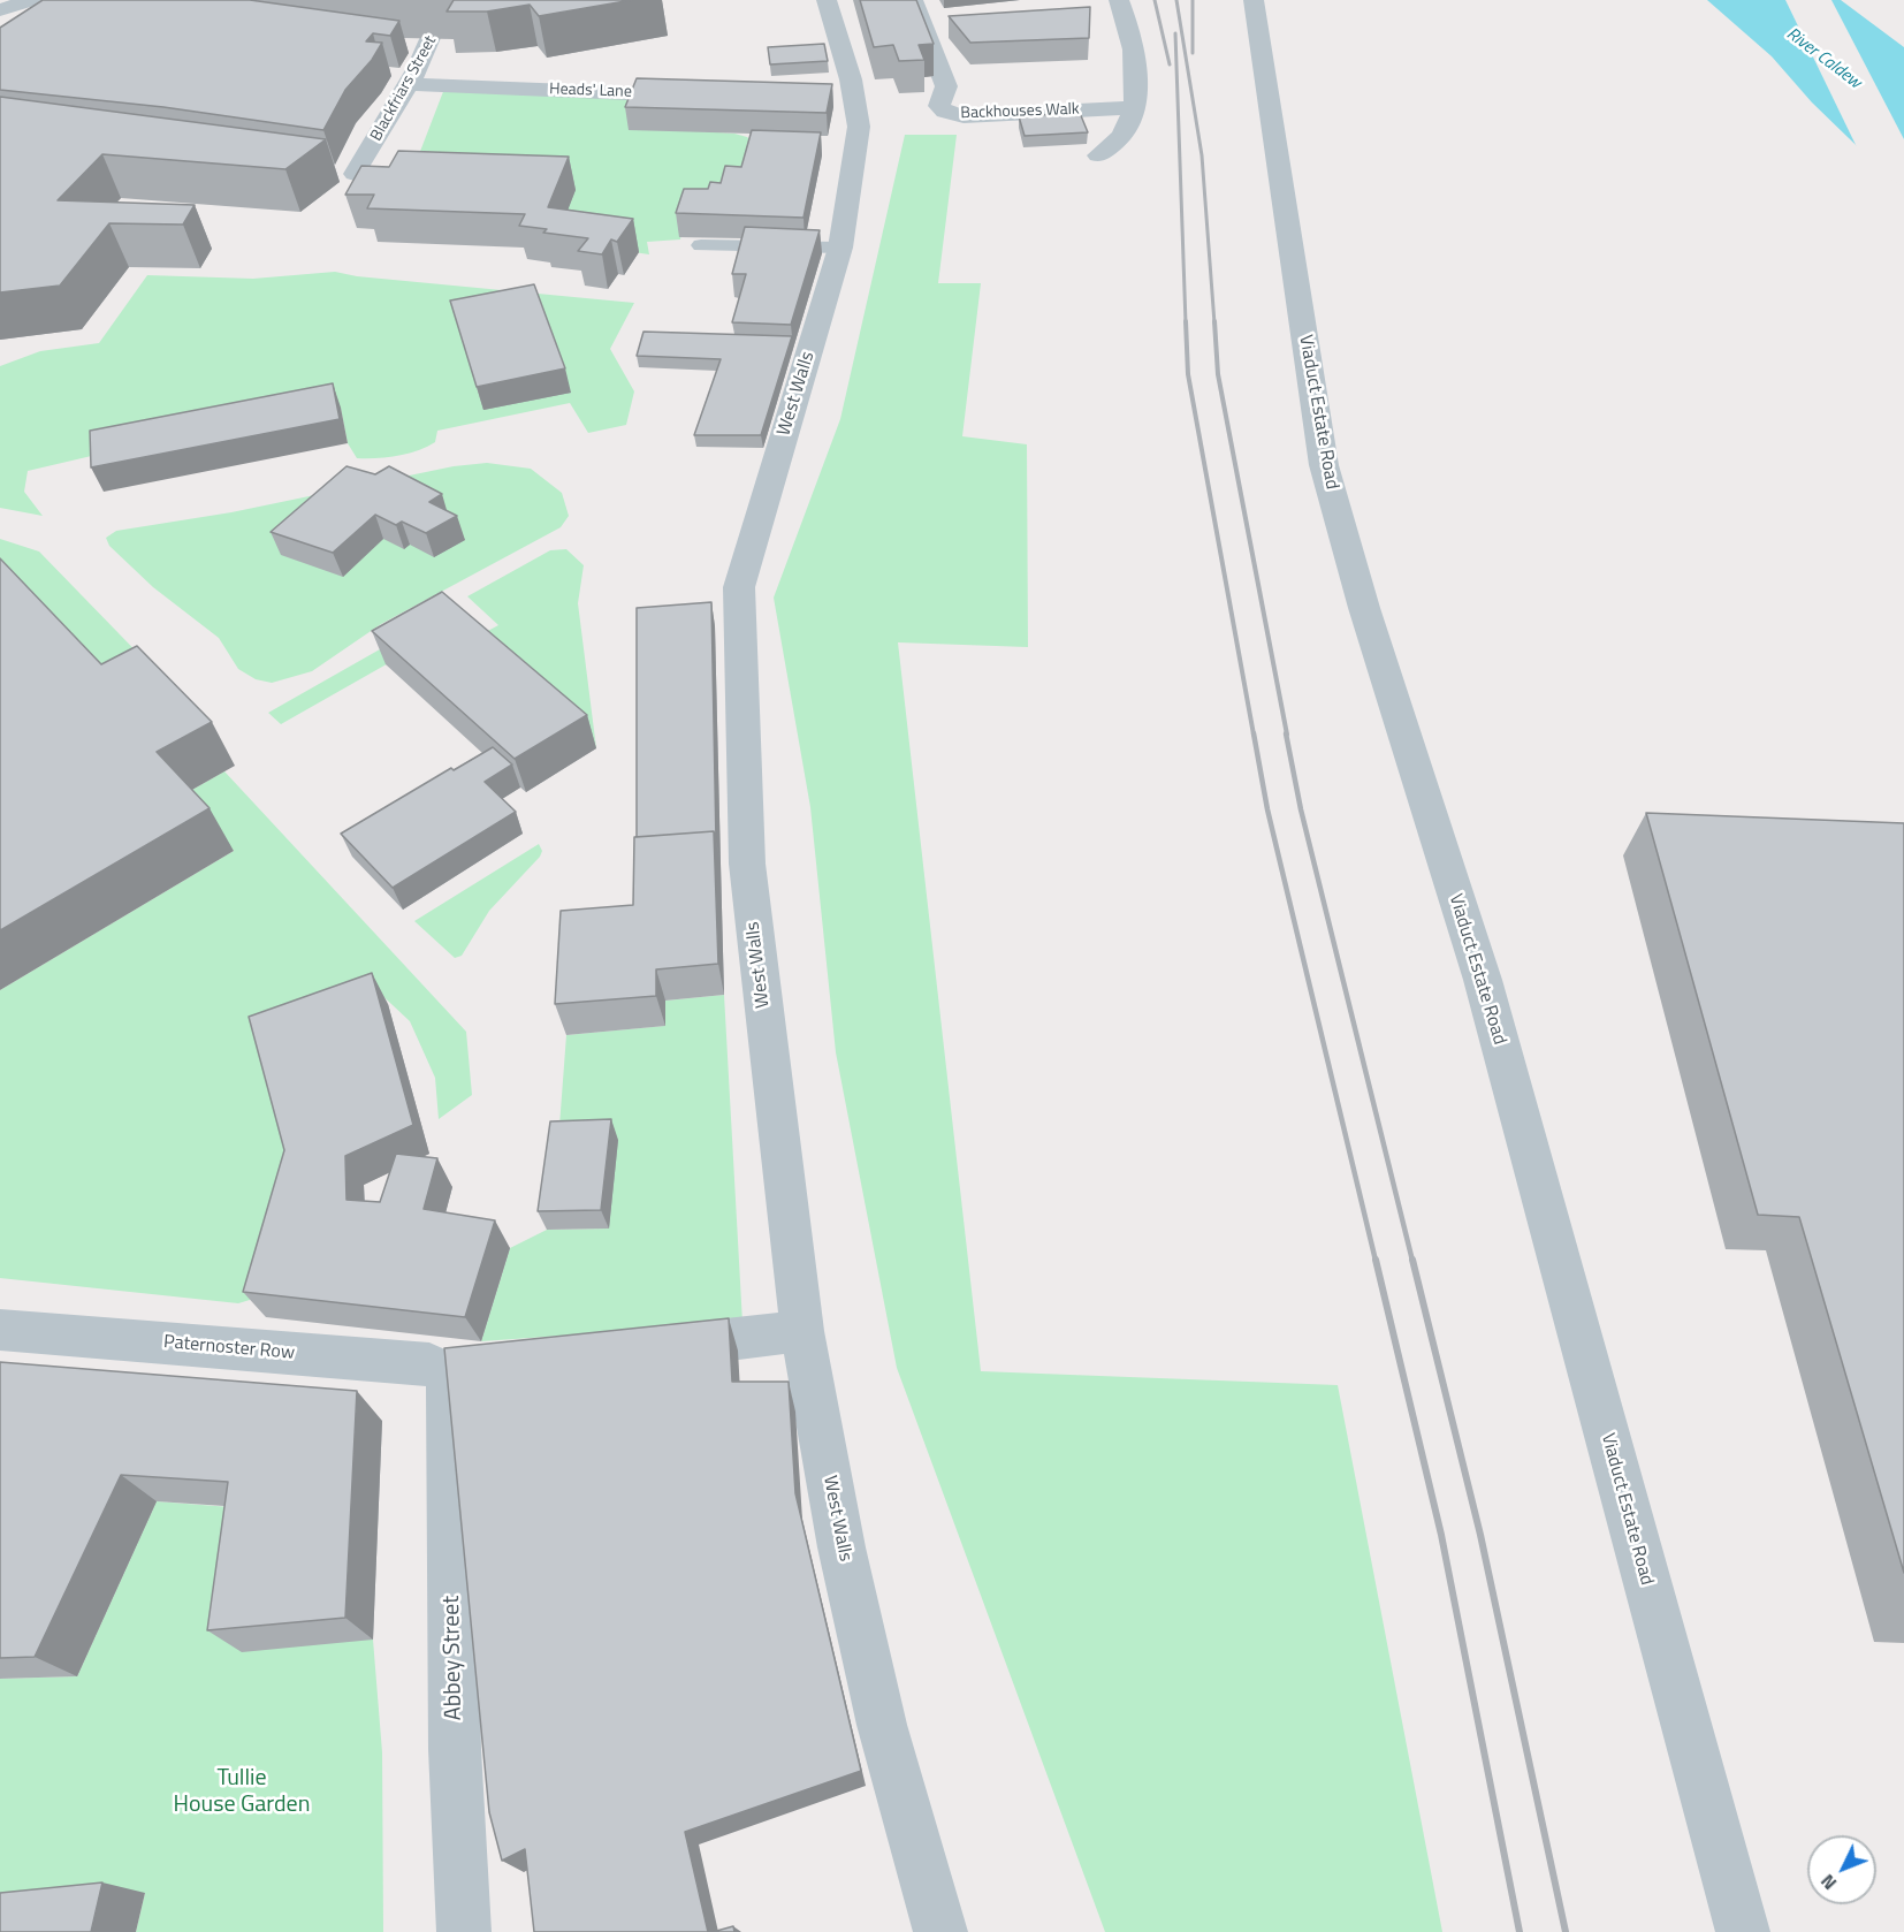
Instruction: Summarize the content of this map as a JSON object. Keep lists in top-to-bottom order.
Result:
{
  "streets": {
    "street": [
      "Blackfriars Street",
      "Heads' Lane",
      "Backhouses Walk",
      "West Walls",
      "Viaduct Estate Road",
      "Paternoster Row",
      "Abbey Street"
    ]
  },
  "crossings": [
    ["Blackfriars Street", "Heads' Lane"],
    ["Paternoster Row", "Abbey Street"]
  ],
  "water": ["River Caldew"],
  "parks": ["Tullie House Garden"],
  "north": "bottom left"
}
